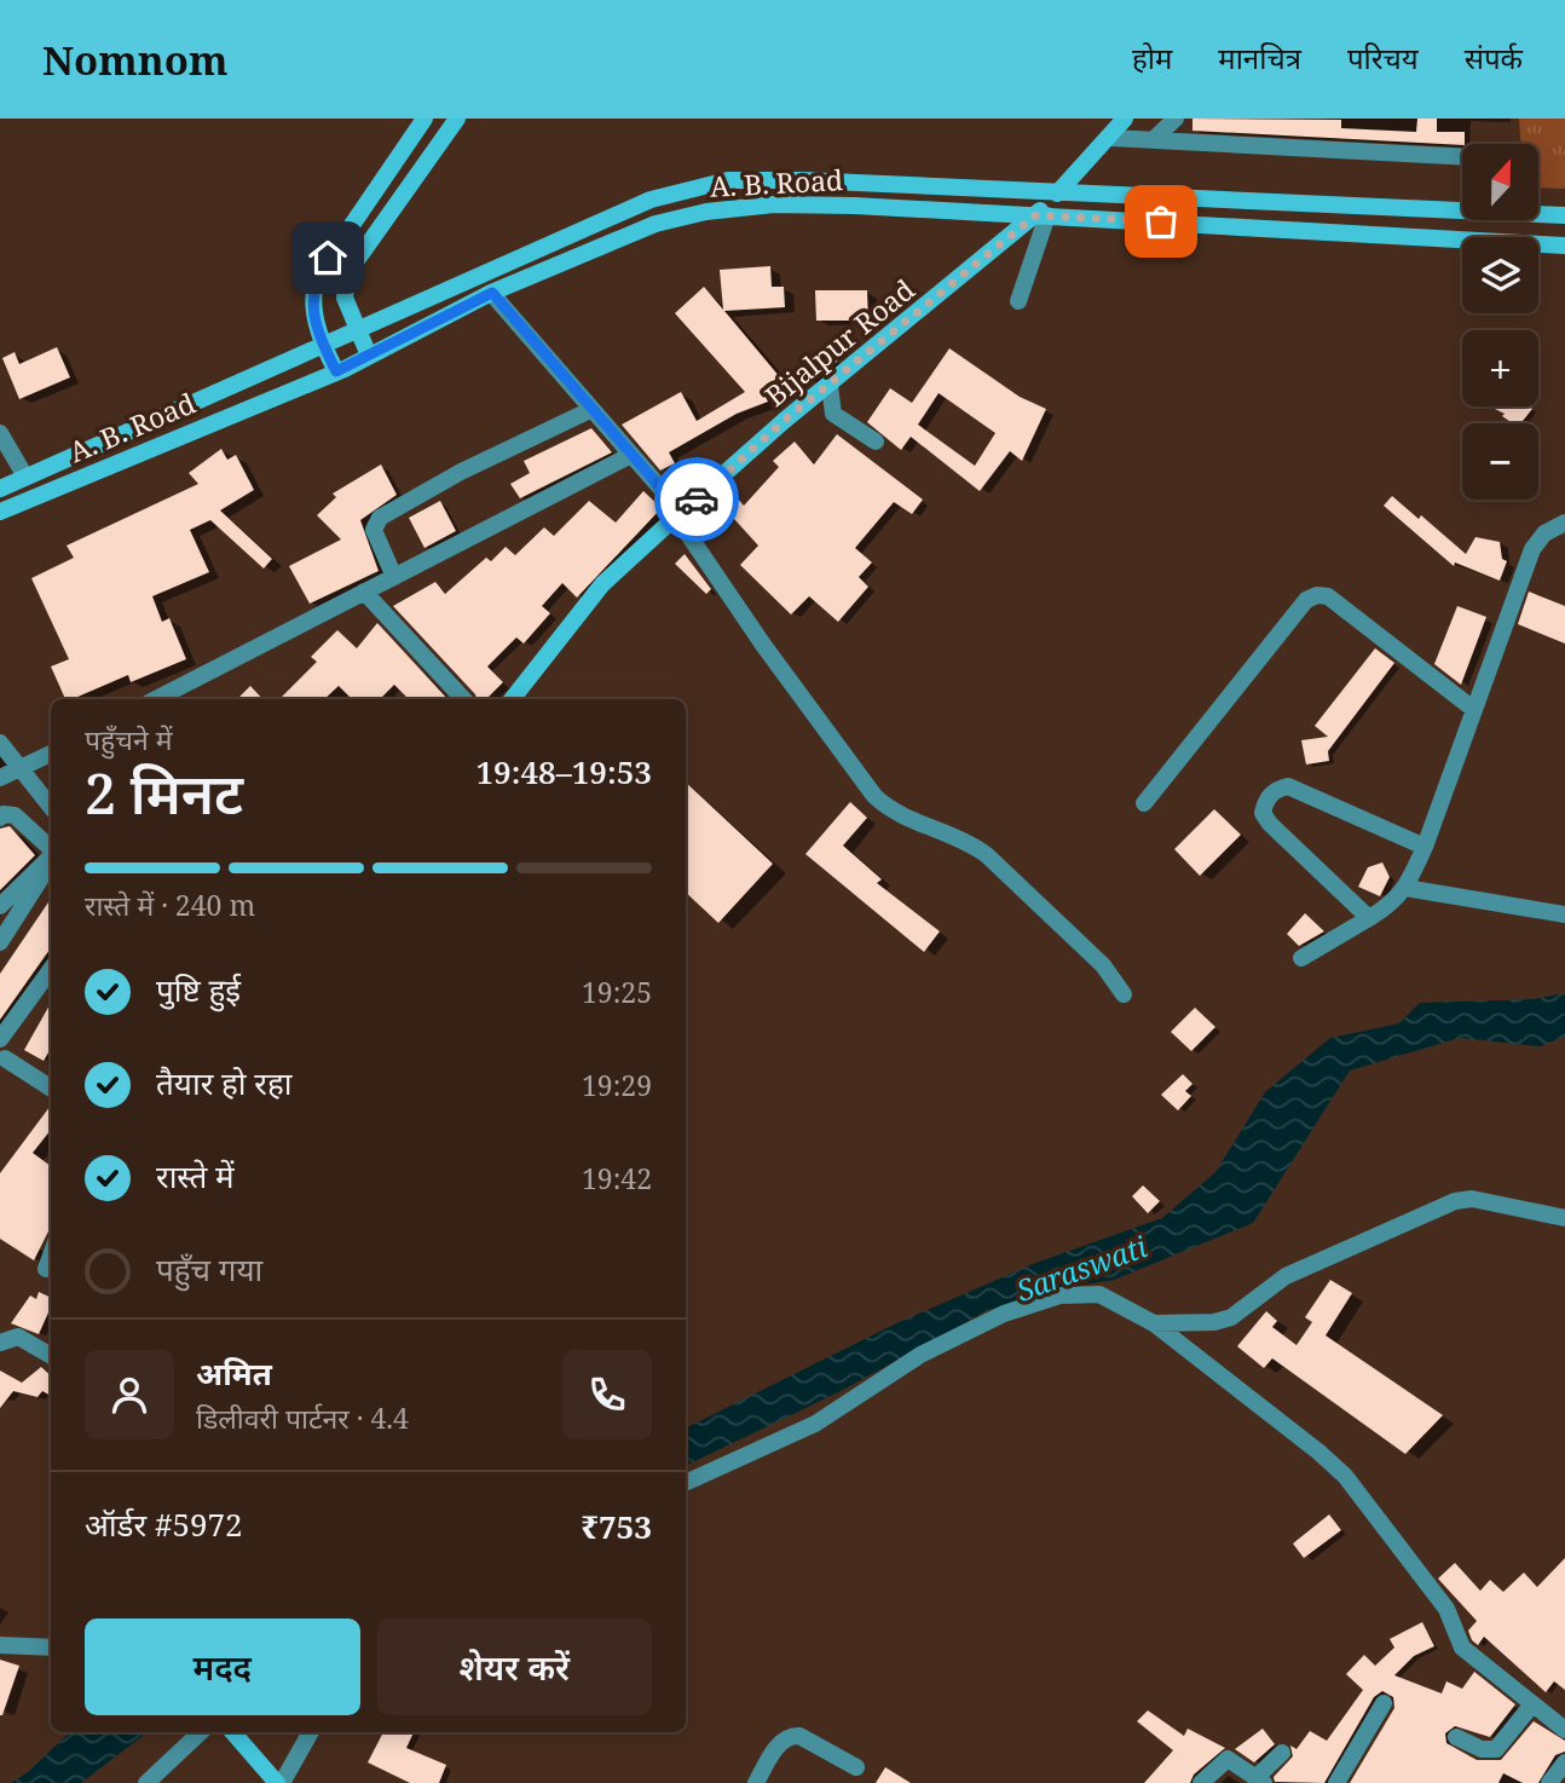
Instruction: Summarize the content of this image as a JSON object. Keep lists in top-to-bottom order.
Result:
{
  "streets": {
    "main road": ["A. B. Road", "Bijalpur Road"]
  },
  "crossings": [
    ["A. B. Road", "Bijalpur Road"]
  ],
  "water": ["Saraswati"],
  "north": "top",
  "page": {
    "header": "Nomnom",
    "nav": [
      "होम",
      "मानचित्र",
      "परिचय",
      "संपर्क"
    ],
    "map_buttons": ["+", "−"],
    "heading": ["2 मिनट", "पहुँचने में", "19:48–19:53"],
    "panel": [
      "अमित",
      "डिलीवरी पार्टनर · 4.4",
      "ऑर्डर #5972",
      "₹753"
    ],
    "bar": "रास्ते में · 240 m",
    "list": [
      ["पुष्टि हुई", "19:25"],
      ["तैयार हो रहा", "19:29"],
      ["रास्ते में", "19:42"],
      "पहुँच गया"
    ],
    "buttons": ["मदद", "शेयर करें"]
  }
}
